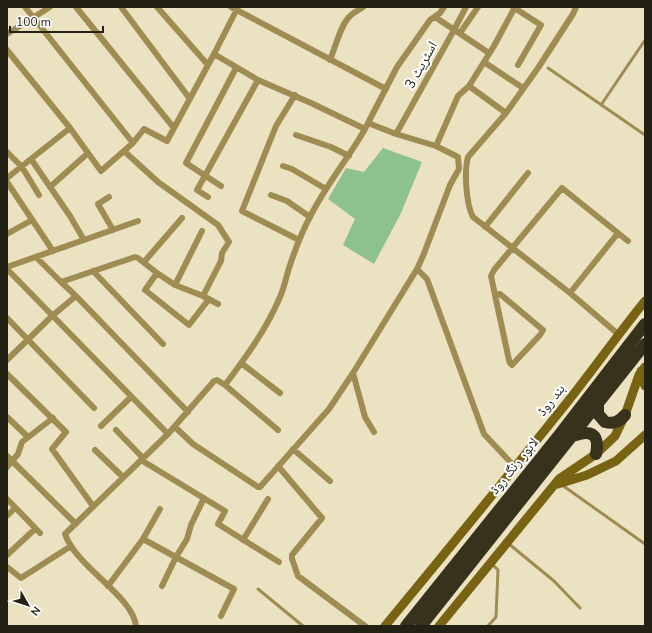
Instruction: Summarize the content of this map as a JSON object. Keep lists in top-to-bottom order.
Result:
{
  "streets": {
    "highway": ["لاہور رنگ روڈ"],
    "main road": ["بند روڈ"],
    "street": ["اسٹریٹ 3"]
  },
  "scale_bar": "100 m",
  "north": "bottom right"
}
